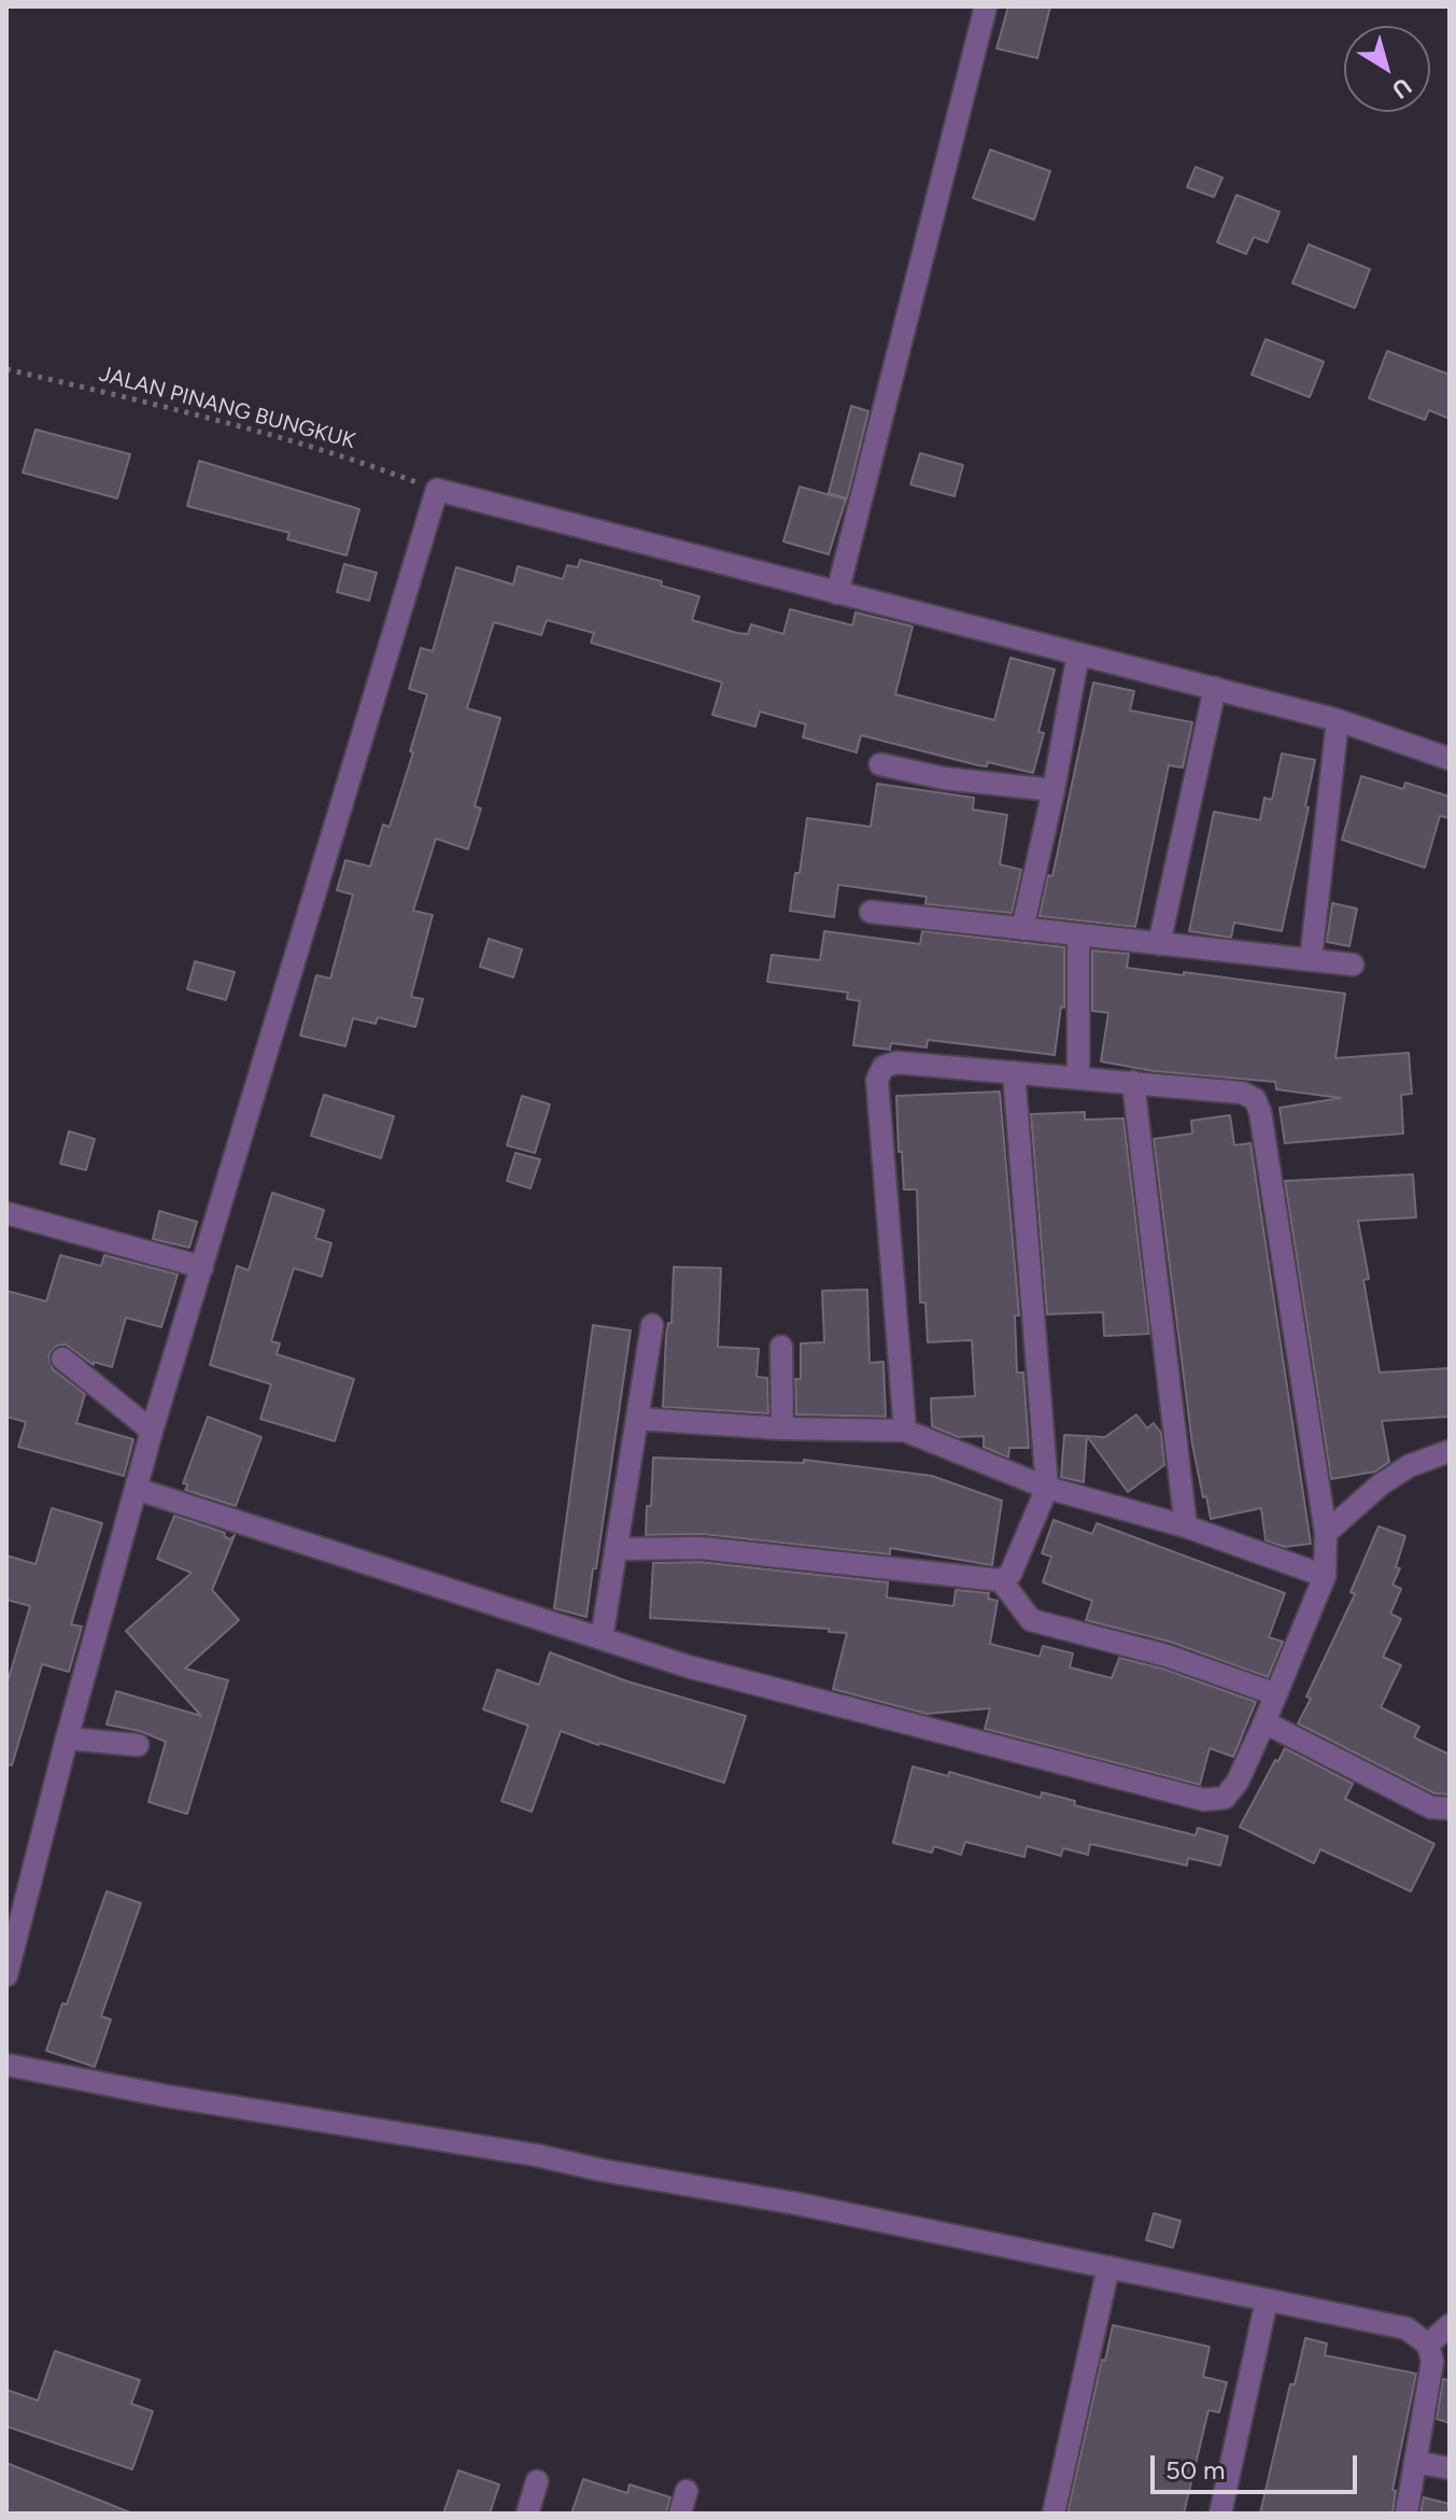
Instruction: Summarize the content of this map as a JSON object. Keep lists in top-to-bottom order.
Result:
{
  "streets": {
    "path": ["JALAN PINANG BUNGKUK"]
  },
  "scale_bar": "50 m",
  "north": "bottom right"
}
